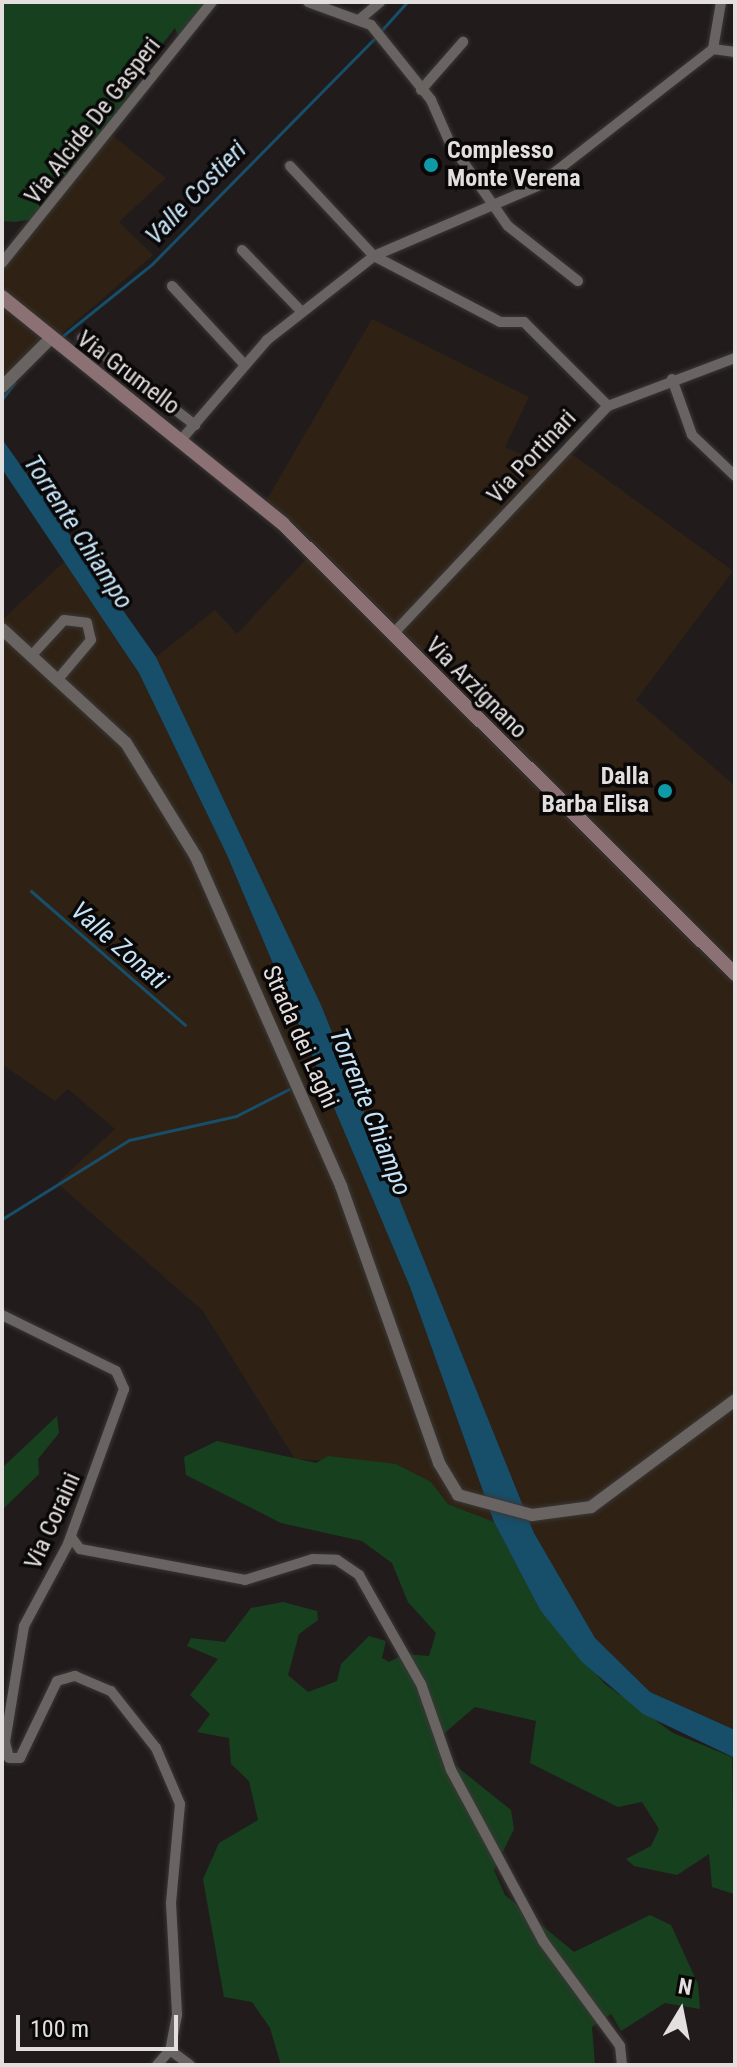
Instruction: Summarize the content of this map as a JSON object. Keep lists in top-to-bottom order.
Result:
{
  "streets": {
    "main road": ["Via Grumello", "Via Arzignano"],
    "street": [
      "Via Alcide De Gasperi",
      "Via Portinari",
      "Strada dei Laghi",
      "Via Coraini"
    ]
  },
  "crossings": [
    ["Via Grumello", "Via Arzignano"],
    ["Via Portinari", "Via Arzignano"]
  ],
  "water": ["Valle Costieri", "Torrente Chiampo", "Valle Zonati"],
  "places": ["Complesso Monte Verena", "Dalla Barba Elisa"],
  "scale_bar": "100 m",
  "north": "top"
}
